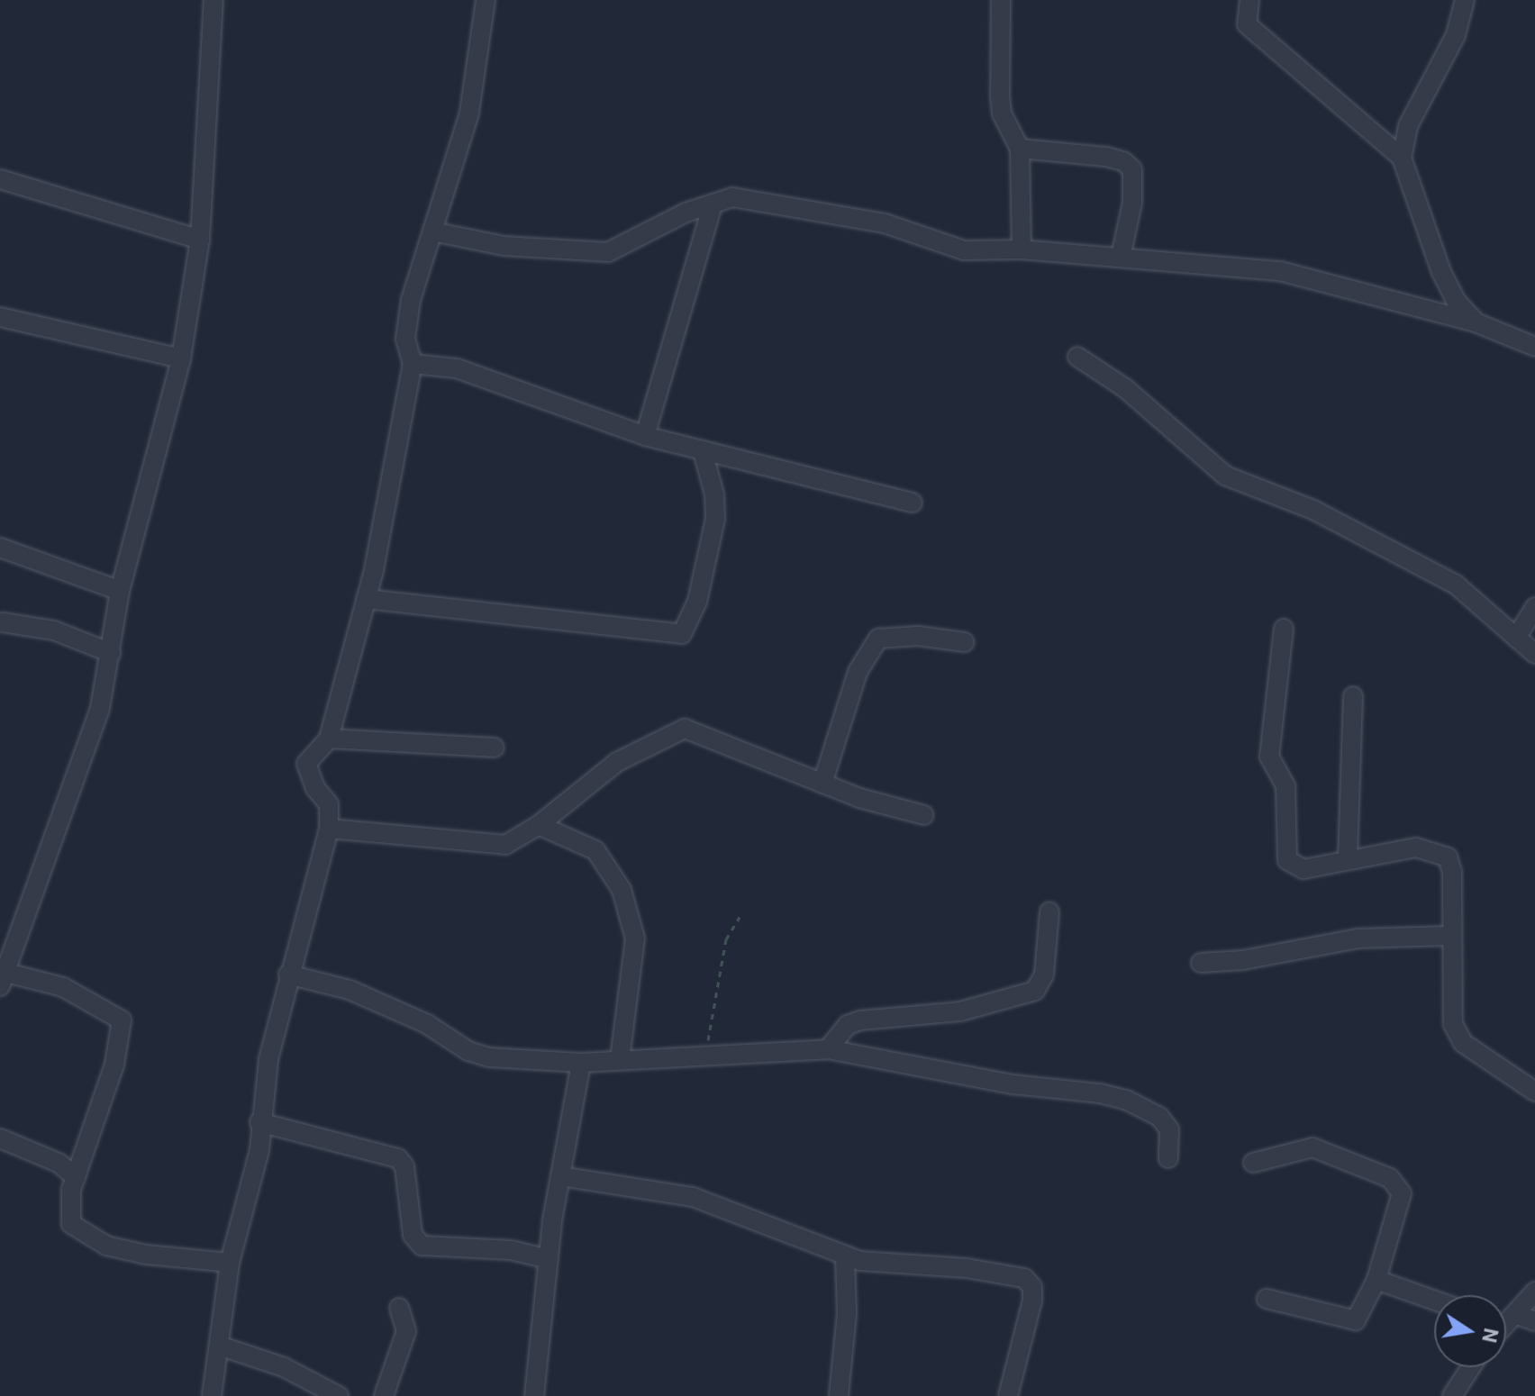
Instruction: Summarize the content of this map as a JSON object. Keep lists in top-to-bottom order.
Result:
{
  "north": "right"
}
